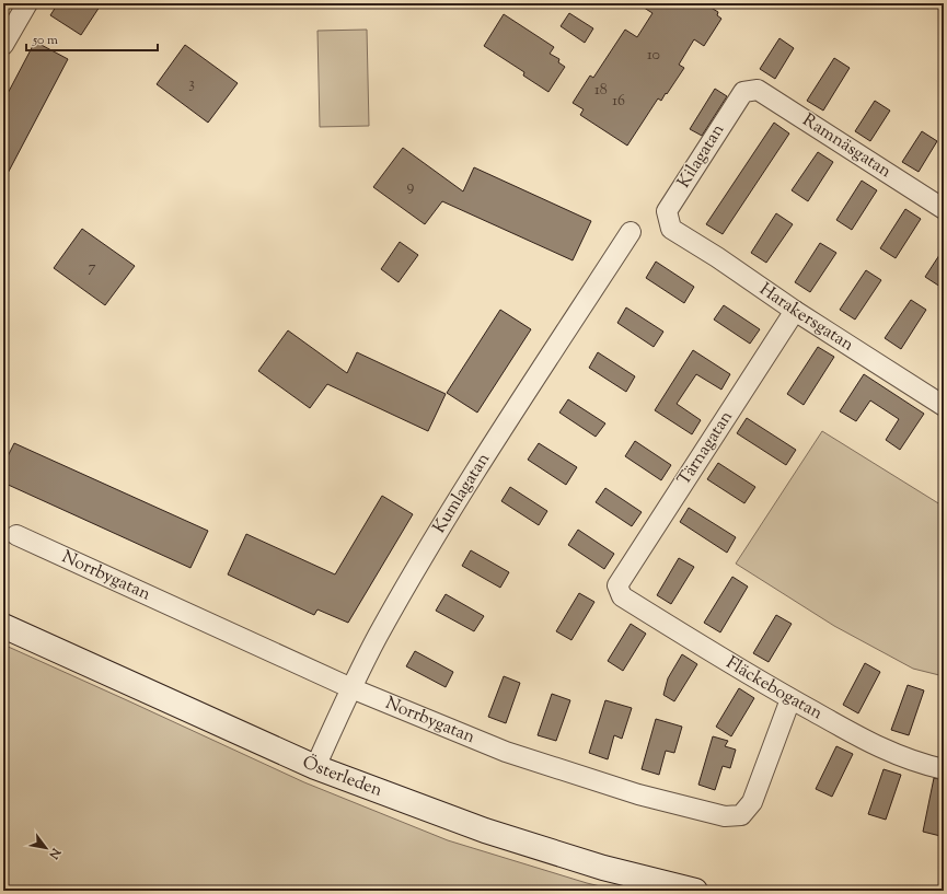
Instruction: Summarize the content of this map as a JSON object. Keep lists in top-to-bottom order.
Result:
{
  "streets": {
    "main road": ["Österleden"],
    "street": [
      "Ramnäsgatan",
      "Kilagatan",
      "Harakersgatan",
      "Tärnagatan",
      "Kumlagatan",
      "Norrbygatan",
      "Fläckebogatan"
    ]
  },
  "crossings": [
    ["Ramnäsgatan", "Kilagatan"],
    ["Kilagatan", "Harakersgatan"],
    ["Harakersgatan", "Tärnagatan"],
    ["Tärnagatan", "Fläckebogatan"],
    ["Kumlagatan", "Norrbygatan"],
    ["Kumlagatan", "Österleden"],
    ["Norrbygatan", "Fläckebogatan"]
  ],
  "house_numbers": [
    "10",
    "3",
    "18",
    "16",
    "9",
    "7"
  ],
  "scale_bar": "50 m",
  "north": "bottom right"
}
